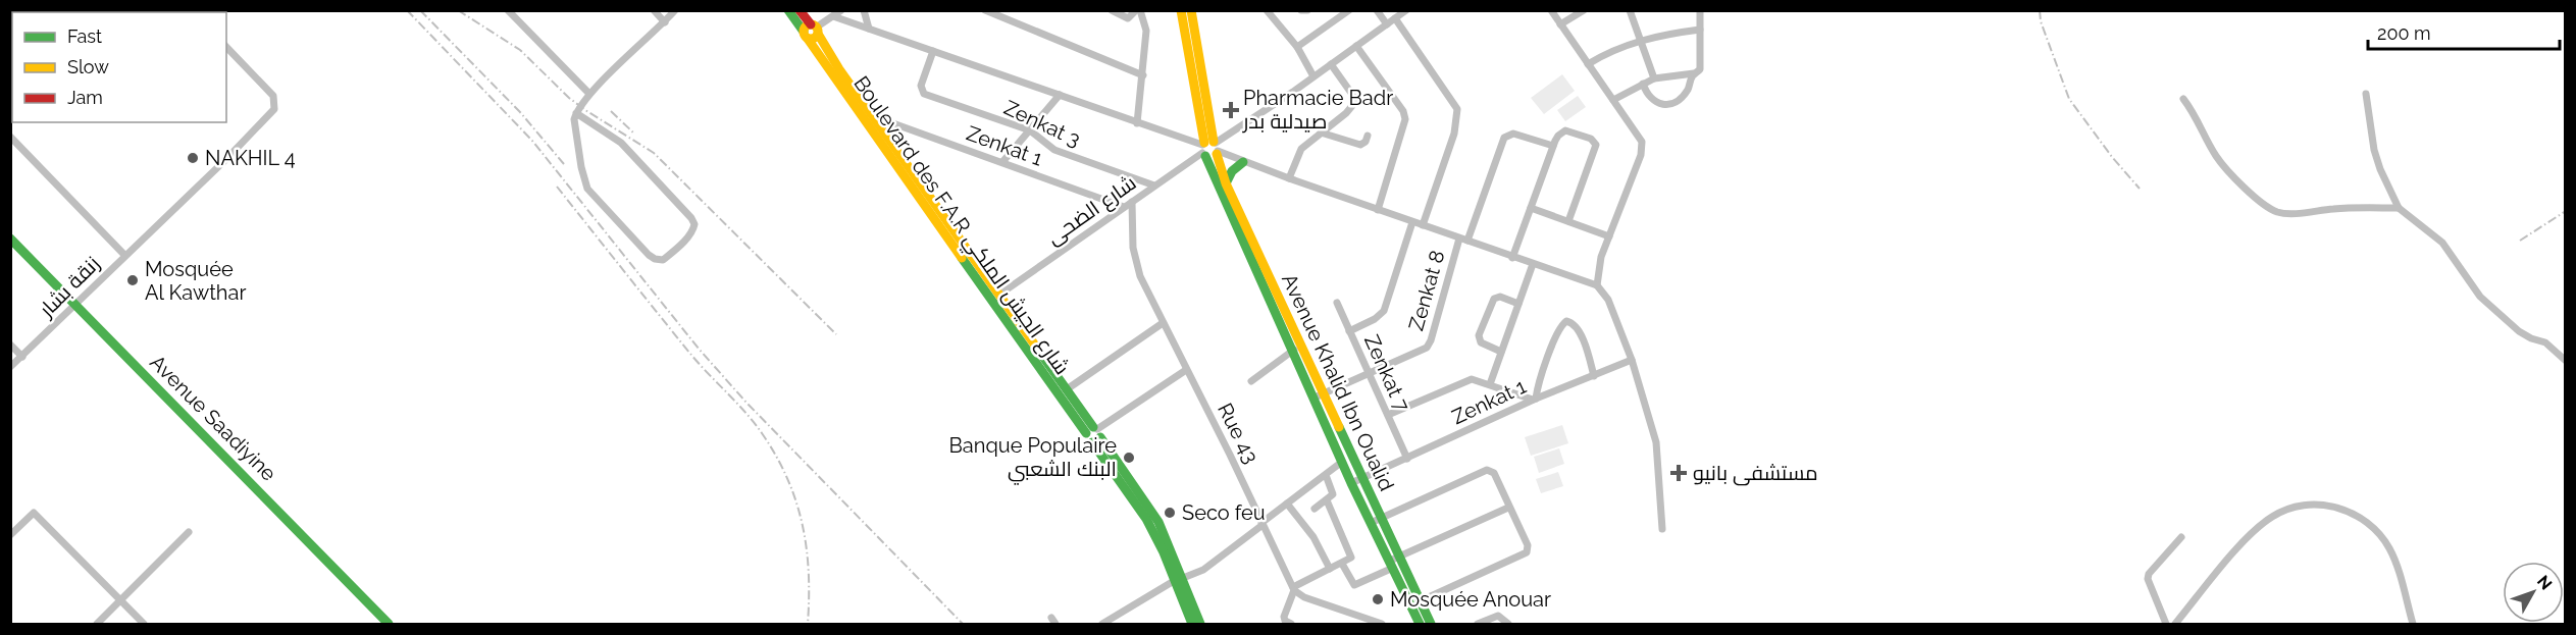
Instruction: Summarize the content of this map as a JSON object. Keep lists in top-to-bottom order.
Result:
{
  "streets": {
    "main road": ["Boulevard des F.A.R شارع الجيش الملكي", "Avenue Khalid Ibn Oualid", "Avenue Saadiyine"],
    "street": [
      "Zenkat 3",
      "Zenkat 1",
      "شارع الضحى",
      "زنقة بشار",
      "Zenkat 8",
      "Zenkat 7",
      "Rue 43"
    ]
  },
  "crossings": [
    ["Zenkat 3", "شارع الضحى"],
    ["Zenkat 1", "شارع الضحى"],
    ["Zenkat 1", "Boulevard des F.A.R شارع الجيش الملكي"],
    ["Zenkat 1", "Zenkat 7"],
    ["Zenkat 1", "Avenue Khalid Ibn Oualid"],
    ["شارع الضحى", "Boulevard des F.A.R شارع الجيش الملكي"],
    ["شارع الضحى", "Avenue Khalid Ibn Oualid"],
    ["شارع الضحى", "Rue 43"],
    ["زنقة بشار", "Avenue Saadiyine"],
    ["Zenkat 8", "Zenkat 7"],
    ["Zenkat 8", "Avenue Khalid Ibn Oualid"]
  ],
  "places": {
    "health": ["Pharmacie Badr صيدلية بدر", "مستشفى بانيو"],
    "other": [
      "NAKHIL 4",
      "Mosquée Al Kawthar",
      "Banque Populaire البنك الشعبي",
      "Seco feu",
      "Mosquée Anouar"
    ]
  },
  "legend": ["Fast", "Slow", "Jam"],
  "scale_bar": "200 m",
  "north": "top right"
}
